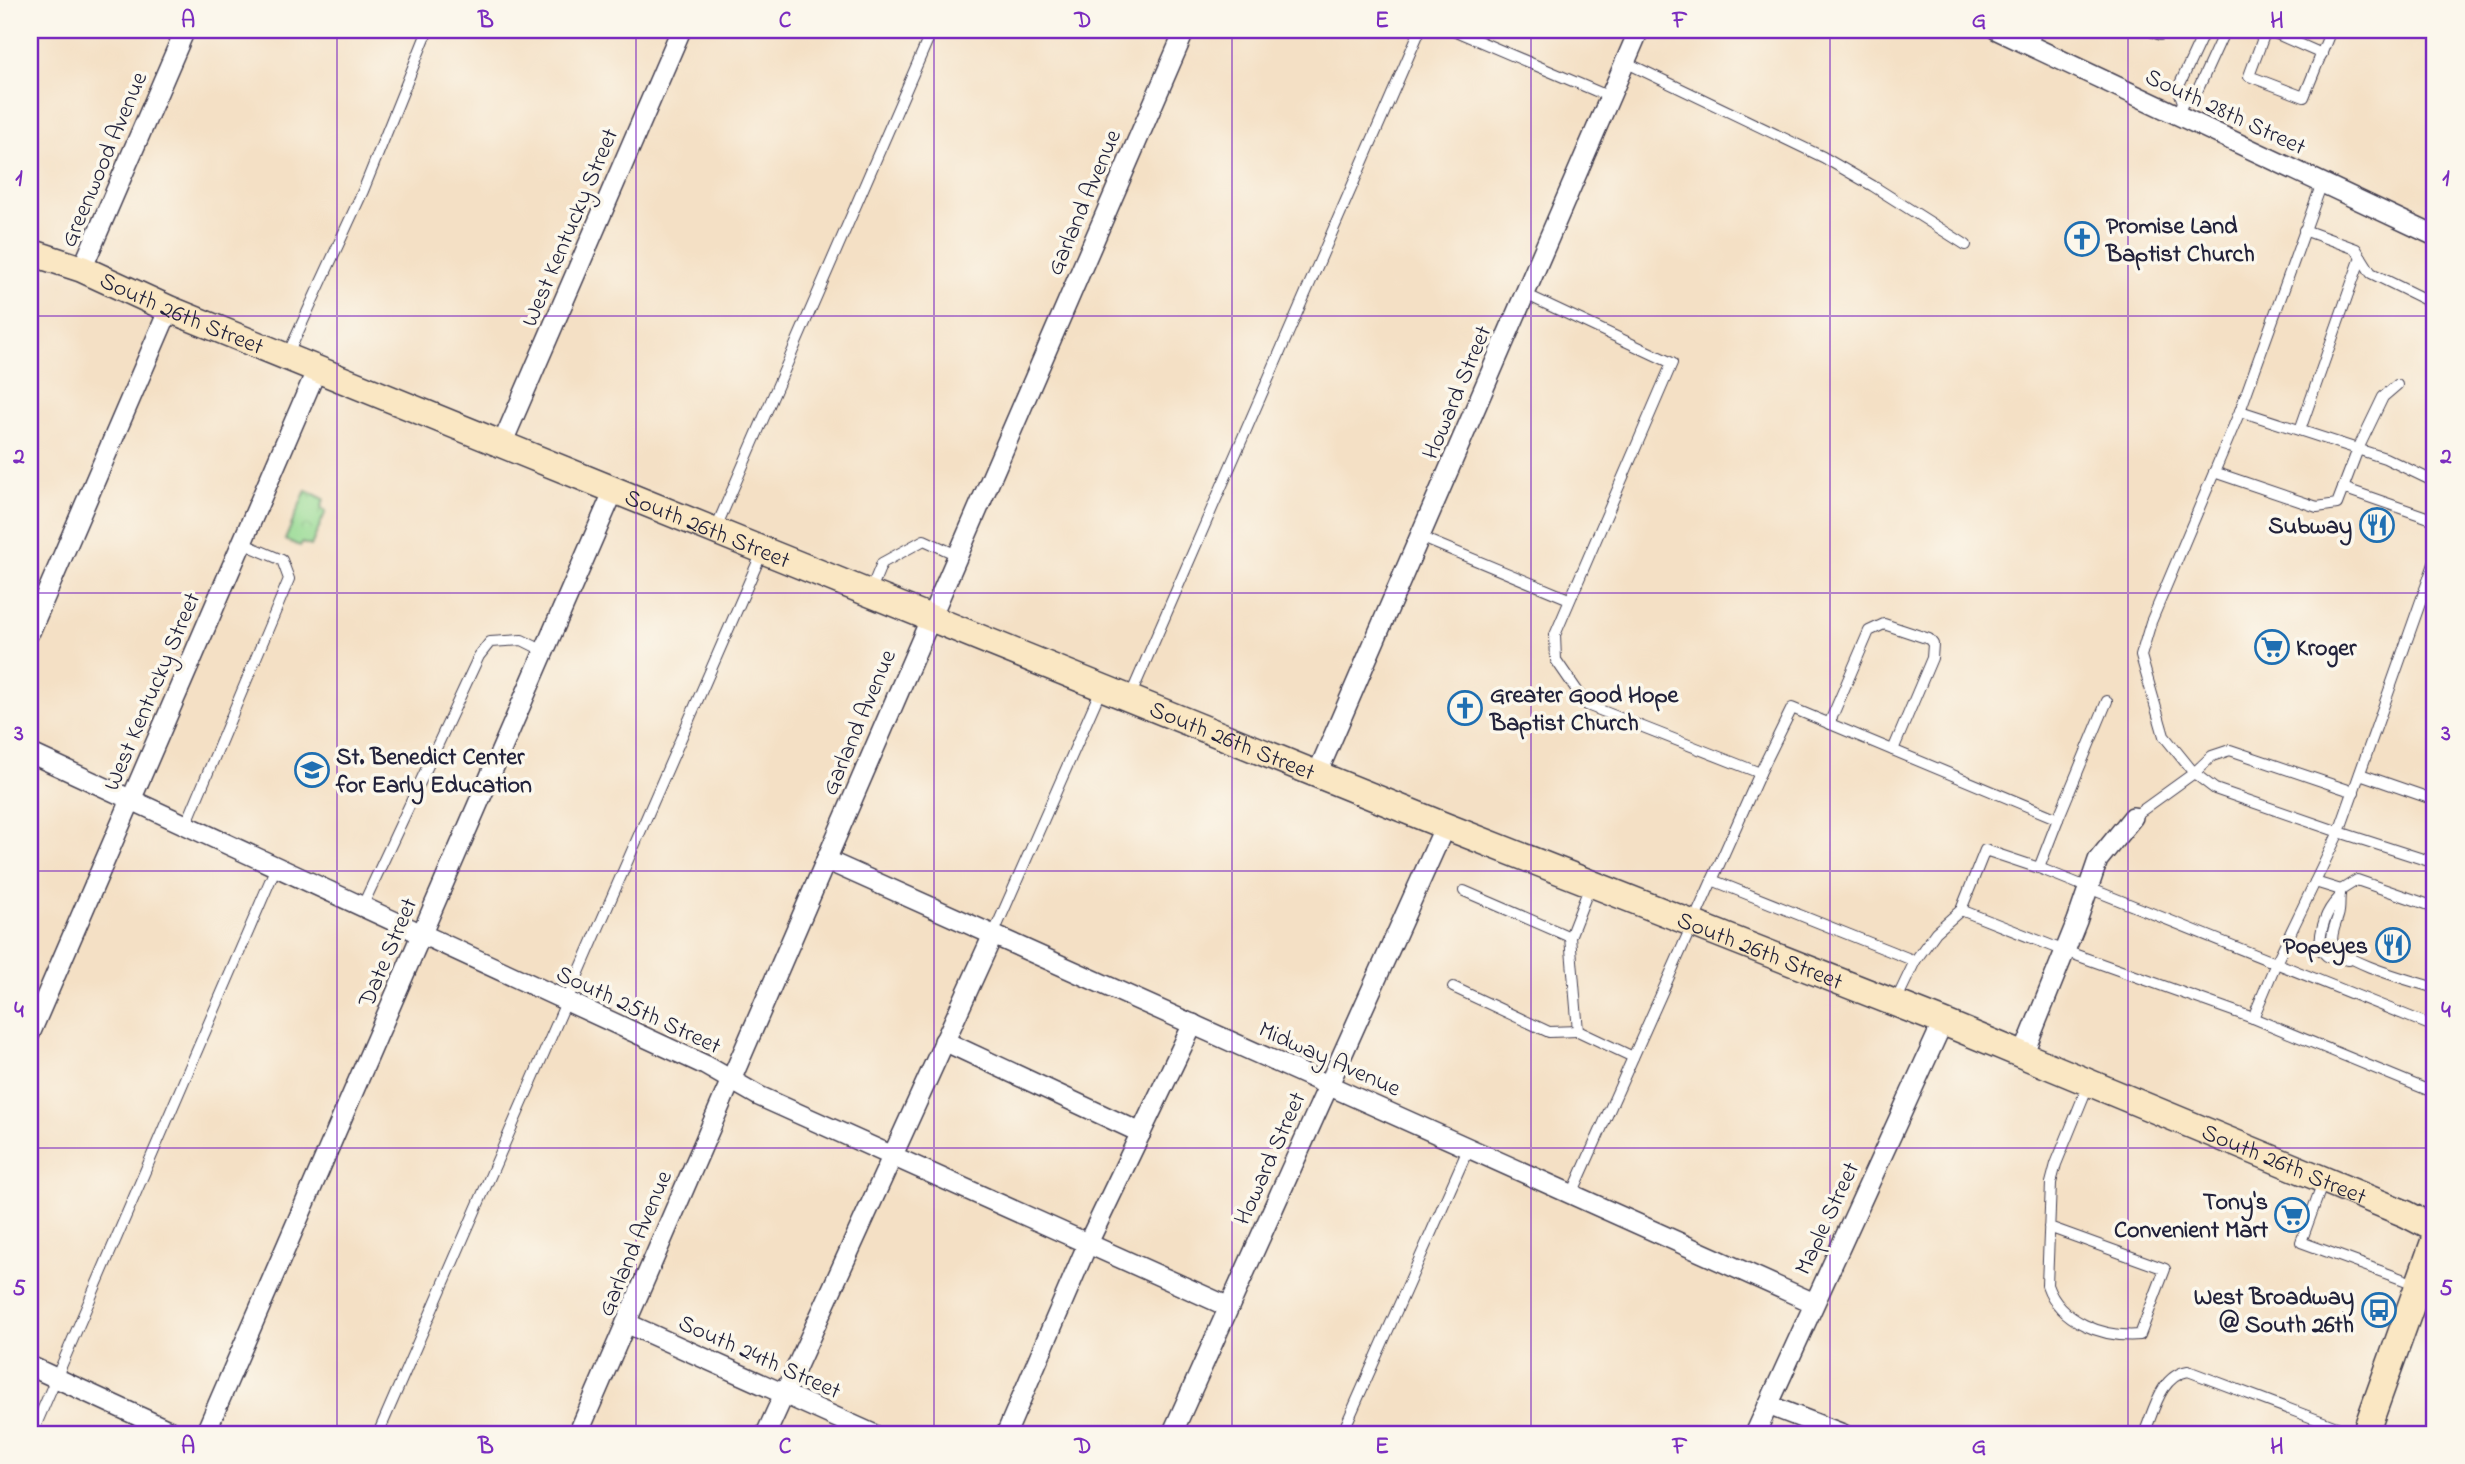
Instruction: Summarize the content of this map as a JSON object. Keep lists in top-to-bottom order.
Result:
{
  "streets": {
    "street": [
      "South 28th Street",
      "Greenwood Avenue",
      "Garland Avenue",
      "West Kentucky Street",
      "South 26th Street",
      "Howard Street",
      "Date Street",
      "South 25th Street",
      "Midway Avenue",
      "Maple Street",
      "South 24th Street"
    ]
  },
  "crossings": [
    ["Greenwood Avenue", "South 26th Street"],
    ["Garland Avenue", "South 26th Street"],
    ["Garland Avenue", "South 25th Street"],
    ["Garland Avenue", "Midway Avenue"],
    ["Garland Avenue", "South 24th Street"],
    ["West Kentucky Street", "South 26th Street"],
    ["West Kentucky Street", "South 25th Street"],
    ["South 26th Street", "Howard Street"],
    ["South 26th Street", "Date Street"],
    ["South 26th Street", "Maple Street"],
    ["Howard Street", "South 25th Street"],
    ["Howard Street", "Midway Avenue"],
    ["Date Street", "South 25th Street"],
    ["Midway Avenue", "Maple Street"]
  ],
  "places": {
    "church": ["Promise Land Baptist Church", "Greater Good Hope Baptist Church"],
    "restaurant": ["Subway", "Popeyes"],
    "supermarket": ["Kroger", "Tony's Convenient Mart"],
    "school or university": ["St. Benedict Center for Early Education"],
    "bus stop": ["West Broadway @ South 26th"]
  },
  "grid": {
    "columns": [
      "A",
      "B",
      "C",
      "D",
      "E",
      "F",
      "G",
      "H"
    ],
    "rows": [
      "1",
      "2",
      "3",
      "4",
      "5"
    ]
  }
}
